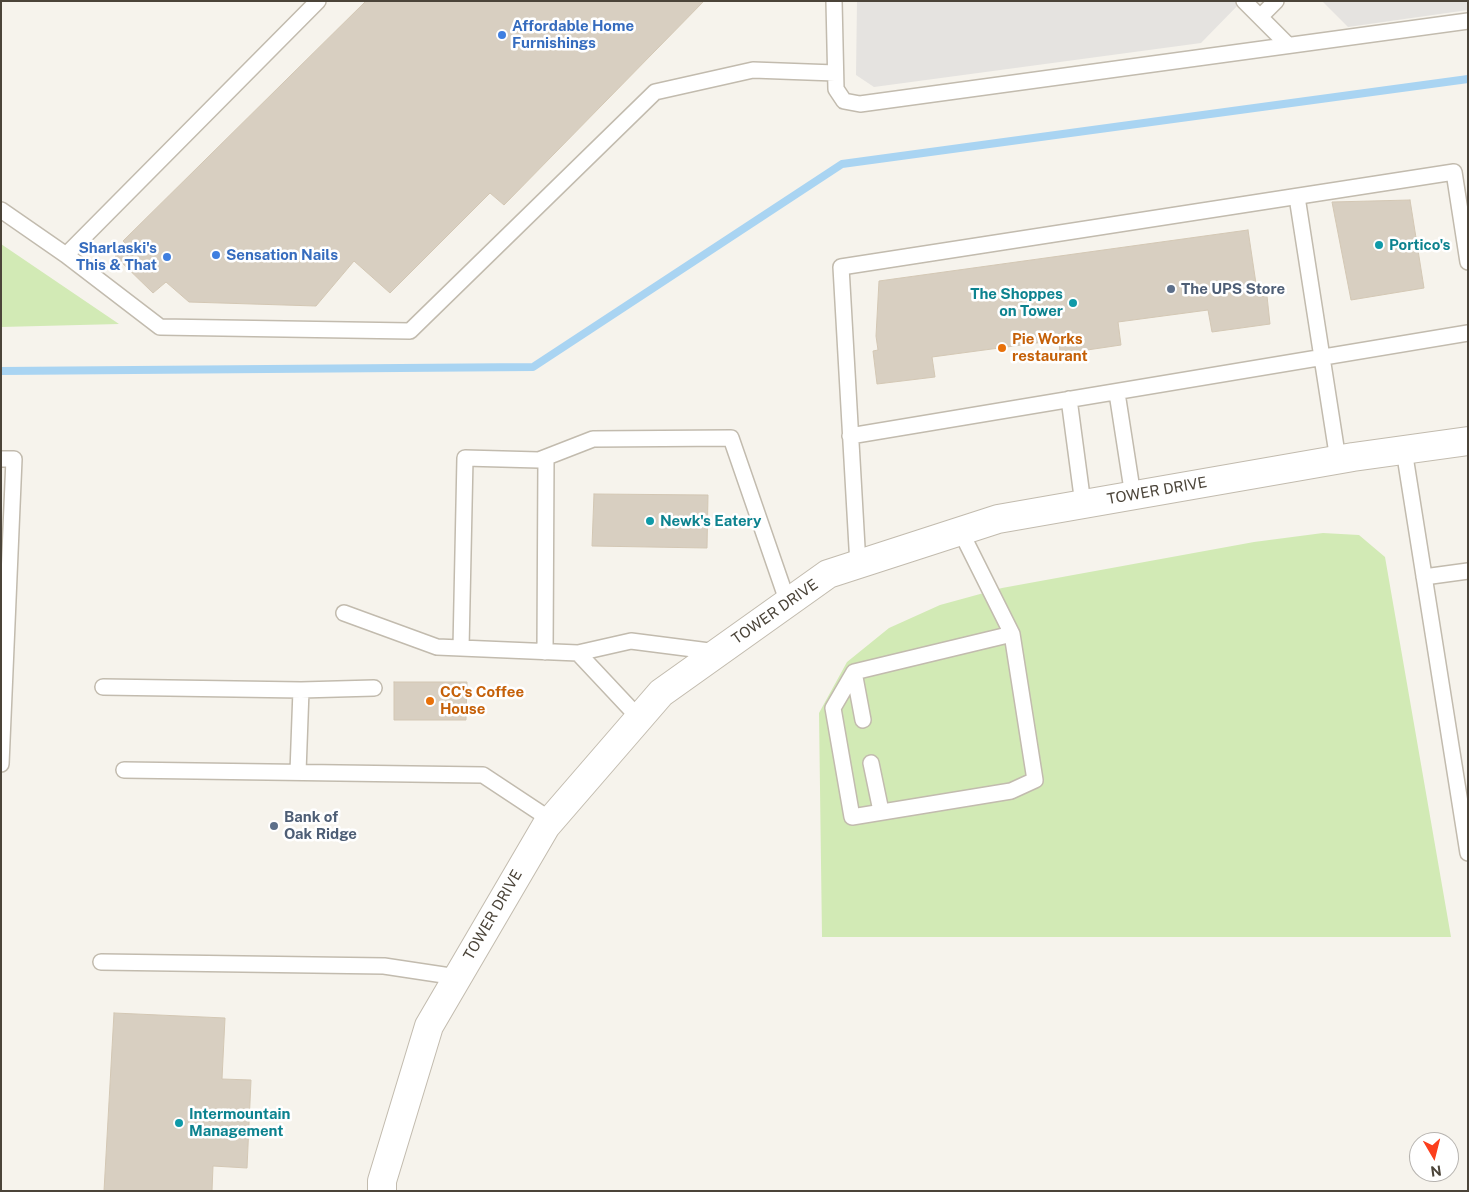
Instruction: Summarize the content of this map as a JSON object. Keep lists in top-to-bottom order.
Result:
{
  "streets": {
    "street": ["TOWER DRIVE"]
  },
  "places": [
    "Affordable Home Furnishings",
    "Portico's",
    "Sensation Nails",
    "Sharlaski's This & That",
    "The UPS Store",
    "The Shoppes on Tower",
    "Pie Works restaurant",
    "Newk's Eatery",
    "CC's Coffee House",
    "Bank of Oak Ridge",
    "Intermountain Management"
  ],
  "north": "bottom"
}
